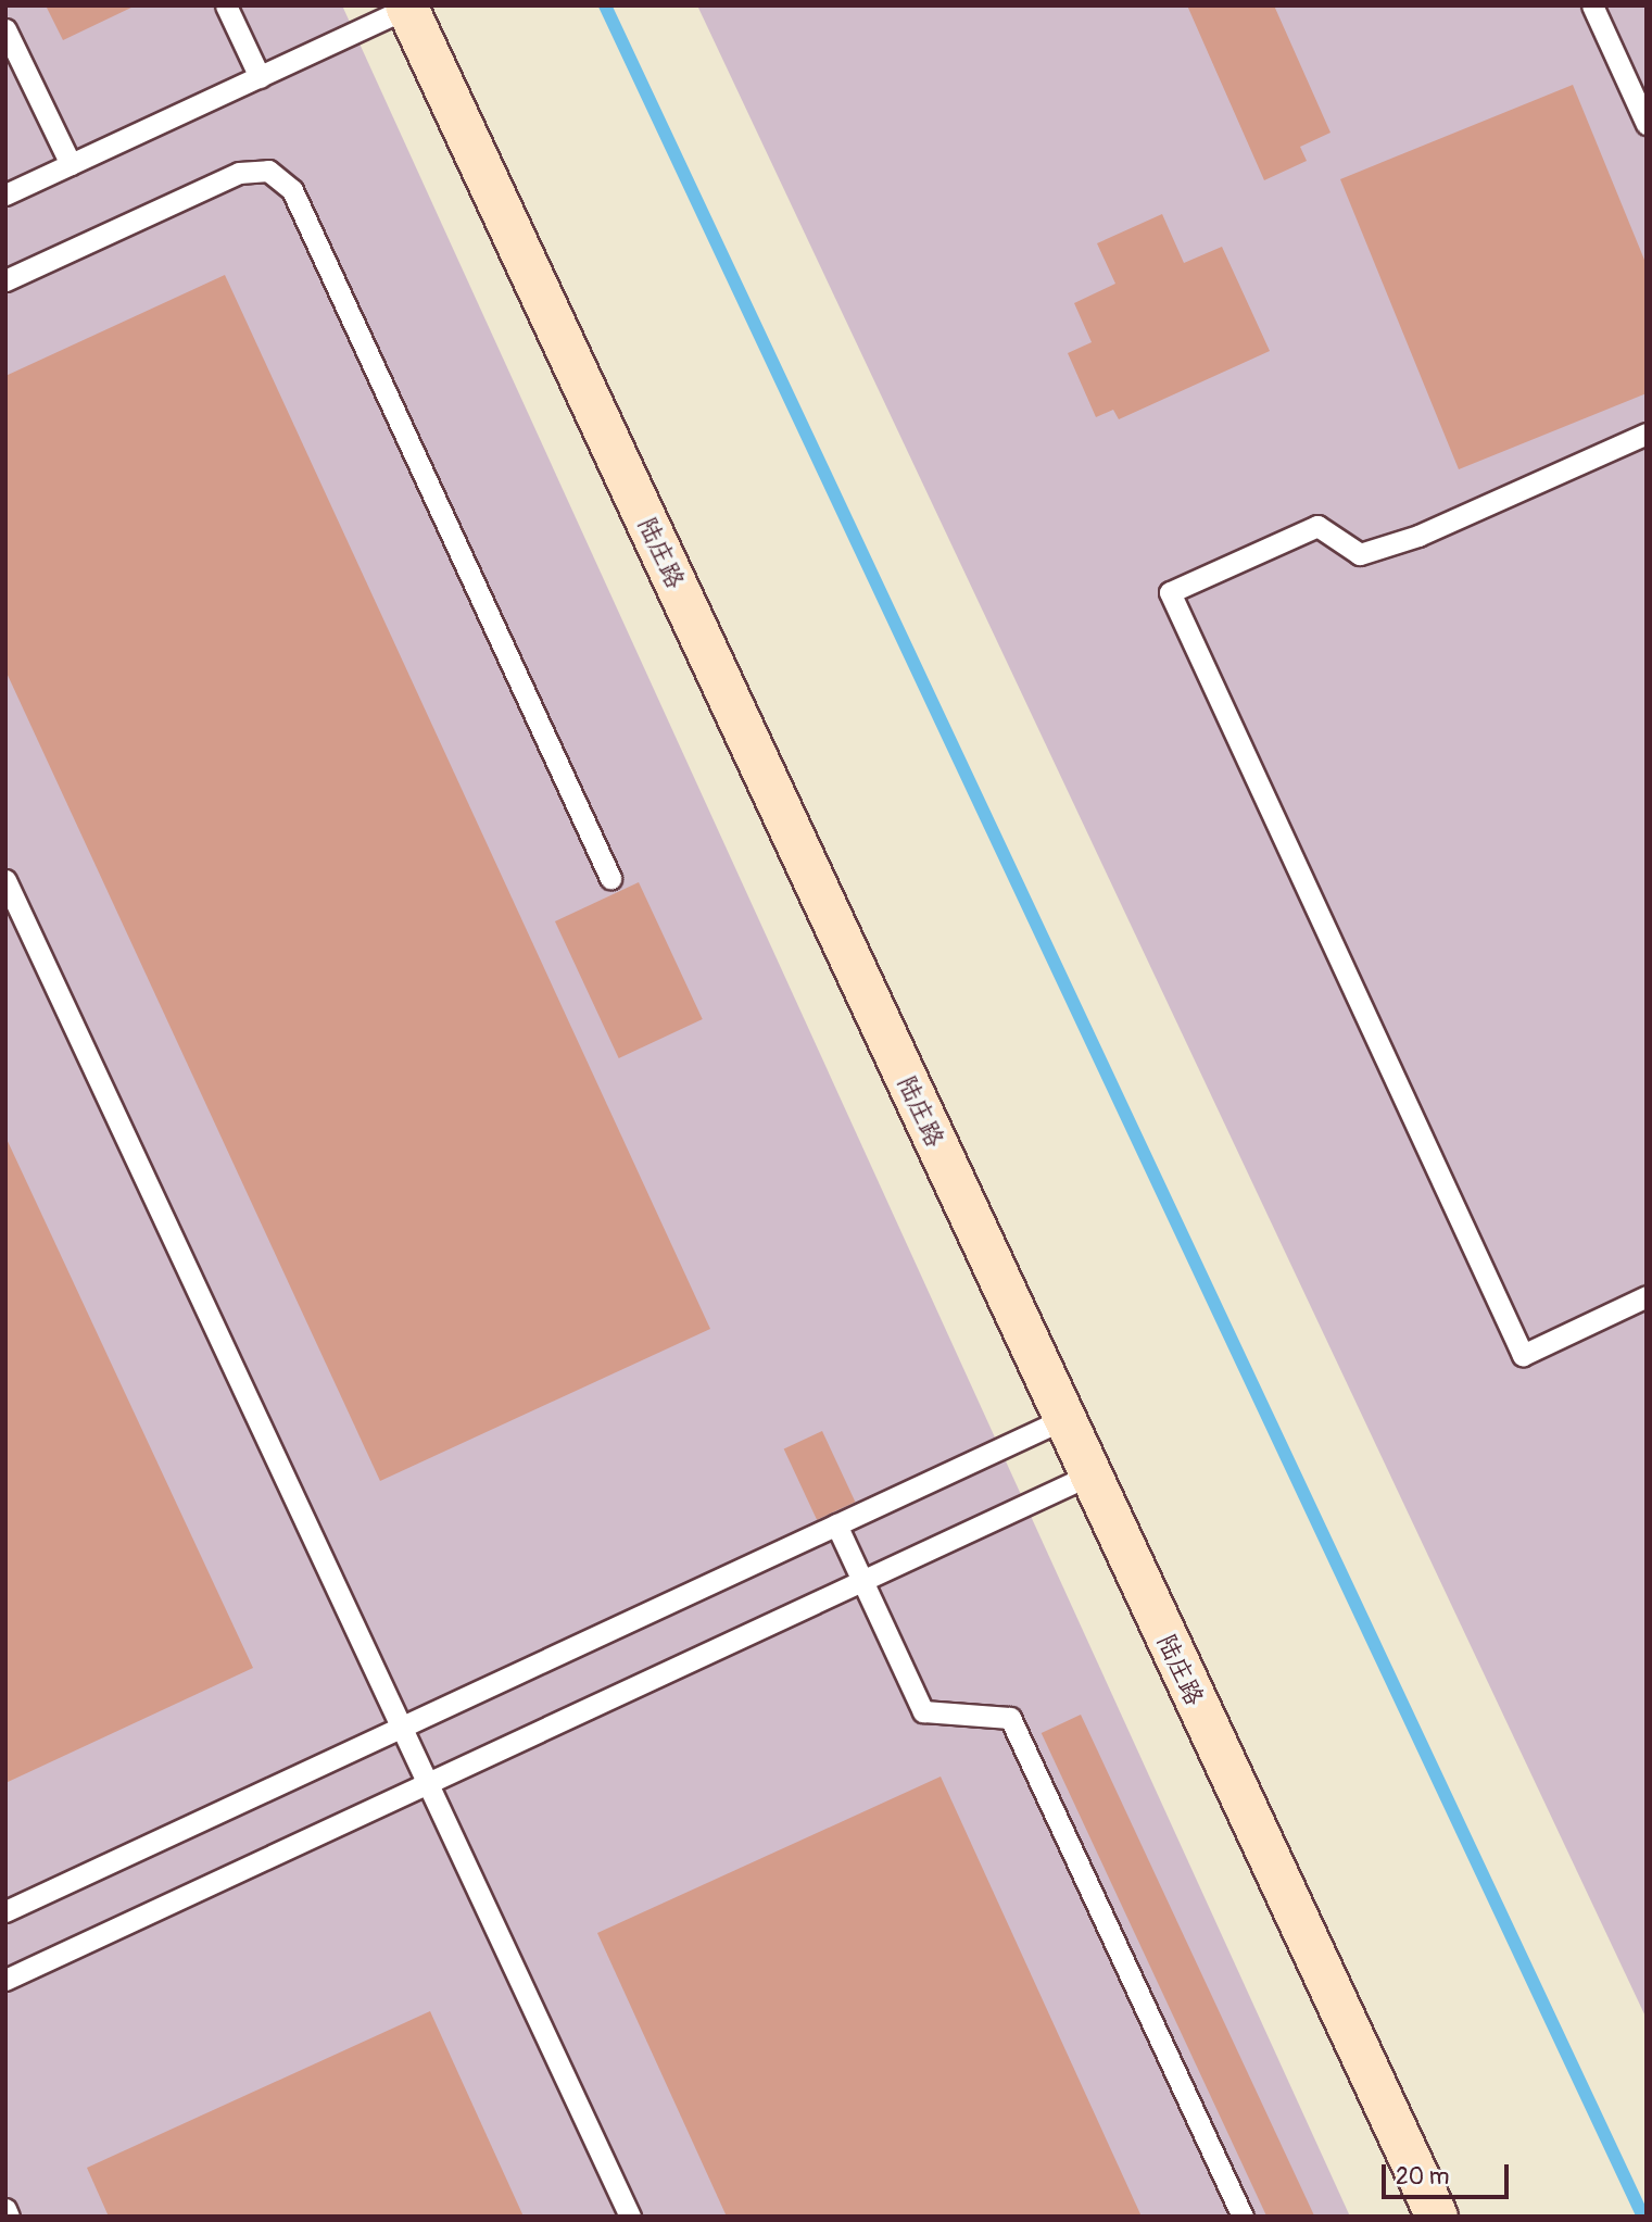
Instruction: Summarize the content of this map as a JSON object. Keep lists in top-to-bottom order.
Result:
{
  "streets": {
    "street": ["陆庄路"]
  },
  "scale_bar": "20 m"
}
